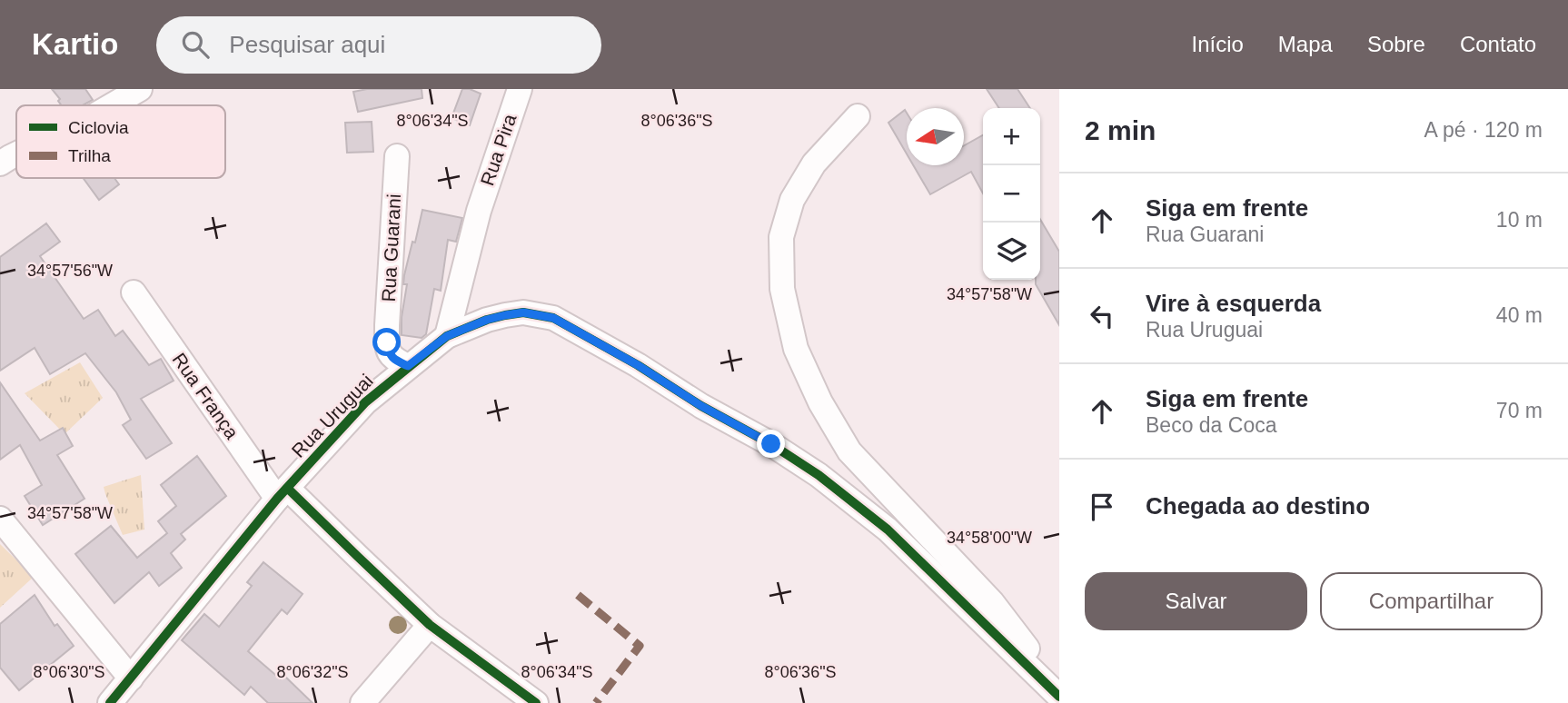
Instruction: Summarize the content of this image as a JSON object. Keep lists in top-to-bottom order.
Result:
{
  "streets": {
    "street": [
      "Rua Pira",
      "Rua Guarani",
      "Rua França",
      "Rua Uruguai"
    ]
  },
  "crossings": [
    ["Rua Pira", "Rua Uruguai"],
    ["Rua Guarani", "Rua Uruguai"],
    ["Rua França", "Rua Uruguai"]
  ],
  "legend": ["Ciclovia", "Trilha"],
  "north": "left",
  "page": {
    "header": "Kartio",
    "search": "Pesquisar aqui",
    "nav": [
      "Início",
      "Mapa",
      "Sobre",
      "Contato"
    ],
    "heading": ["2 min", "A pé · 120 m"],
    "map_buttons": ["+", "−"],
    "list": [
      ["Siga em frente", "Rua Guarani", "10 m"],
      ["Vire à esquerda", "Rua Uruguai", "40 m"],
      ["Siga em frente", "Beco da Coca", "70 m"],
      "Chegada ao destino"
    ],
    "buttons": ["Salvar", "Compartilhar"]
  },
  "coordinates": [
    "8°06'34\"S",
    "8°06'36\"S",
    "34°57'56\"W",
    "34°57'58\"W",
    "34°58'00\"W",
    "8°06'30\"S",
    "8°06'32\"S"
  ]
}
